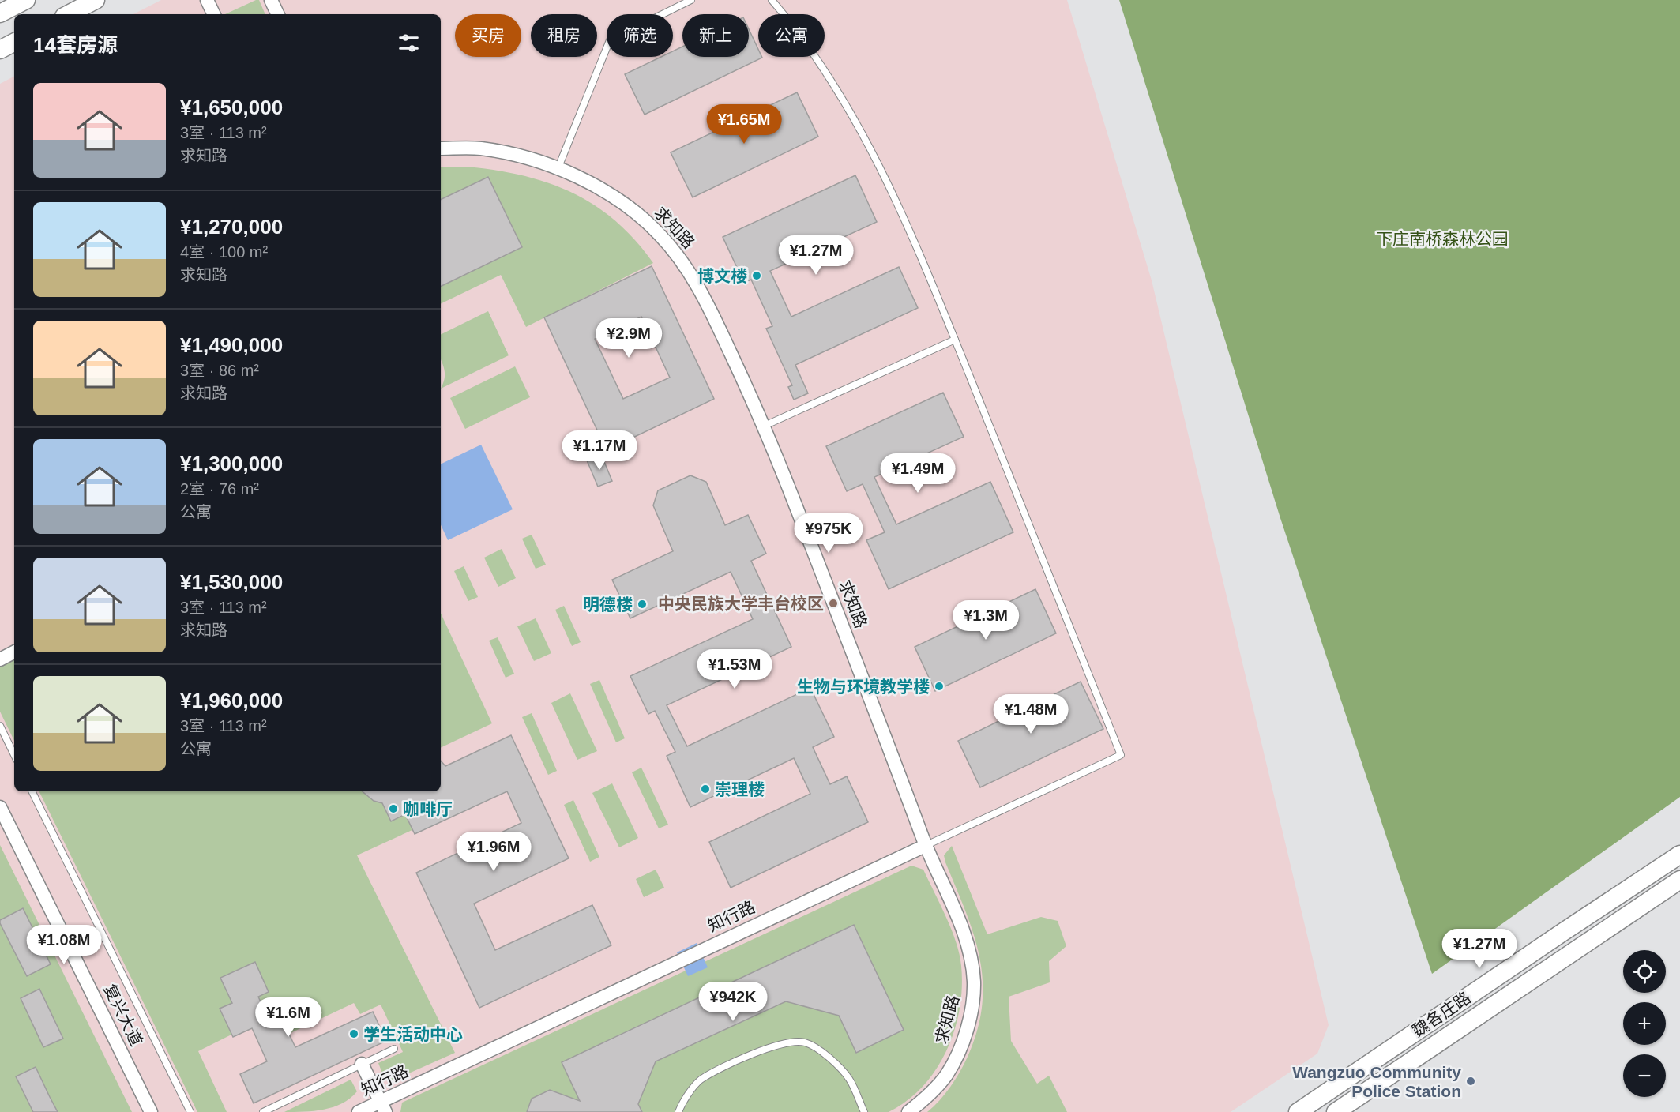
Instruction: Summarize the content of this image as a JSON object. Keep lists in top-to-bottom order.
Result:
{
  "streets": {
    "main road": ["魏各庄路"],
    "street": ["求知路", "知行路", "复兴大道"]
  },
  "crossings": [
    ["求知路", "知行路"]
  ],
  "parks": ["下庄南桥森林公园"],
  "places": [
    "博文楼",
    "中央民族大学丰台校区",
    "明德楼",
    "生物与环境教学楼",
    "崇理楼",
    "咖啡厅",
    "学生活动中心",
    "Wangzuo Community Police Station"
  ],
  "page": {
    "chip": [
      "买房",
      "租房",
      "筛选",
      "新上",
      "公寓"
    ],
    "heading": "14套房源",
    "list": [
      {
        "name": "¥1,650,000",
        "note": "3室 · 113 m² · 求知路"
      },
      {
        "name": "¥1,270,000",
        "note": "4室 · 100 m² · 求知路"
      },
      {
        "name": "¥1,490,000",
        "note": "3室 · 86 m² · 求知路"
      },
      {
        "name": "¥1,300,000",
        "note": "2室 · 76 m² · 公寓"
      },
      {
        "name": "¥1,530,000",
        "note": "3室 · 113 m² · 求知路"
      },
      {
        "name": "¥1,960,000",
        "note": "3室 · 113 m² · 公寓"
      }
    ],
    "price": [
      "¥1.65M",
      "¥1.27M",
      "¥2.9M",
      "¥1.17M",
      "¥1.49M",
      "¥975K",
      "¥1.3M",
      "¥1.53M",
      "¥1.48M",
      "¥1.96M",
      "¥1.08M",
      "¥1.27M",
      "¥942K",
      "¥1.6M"
    ],
    "map_buttons": ["+", "−"]
  }
}
